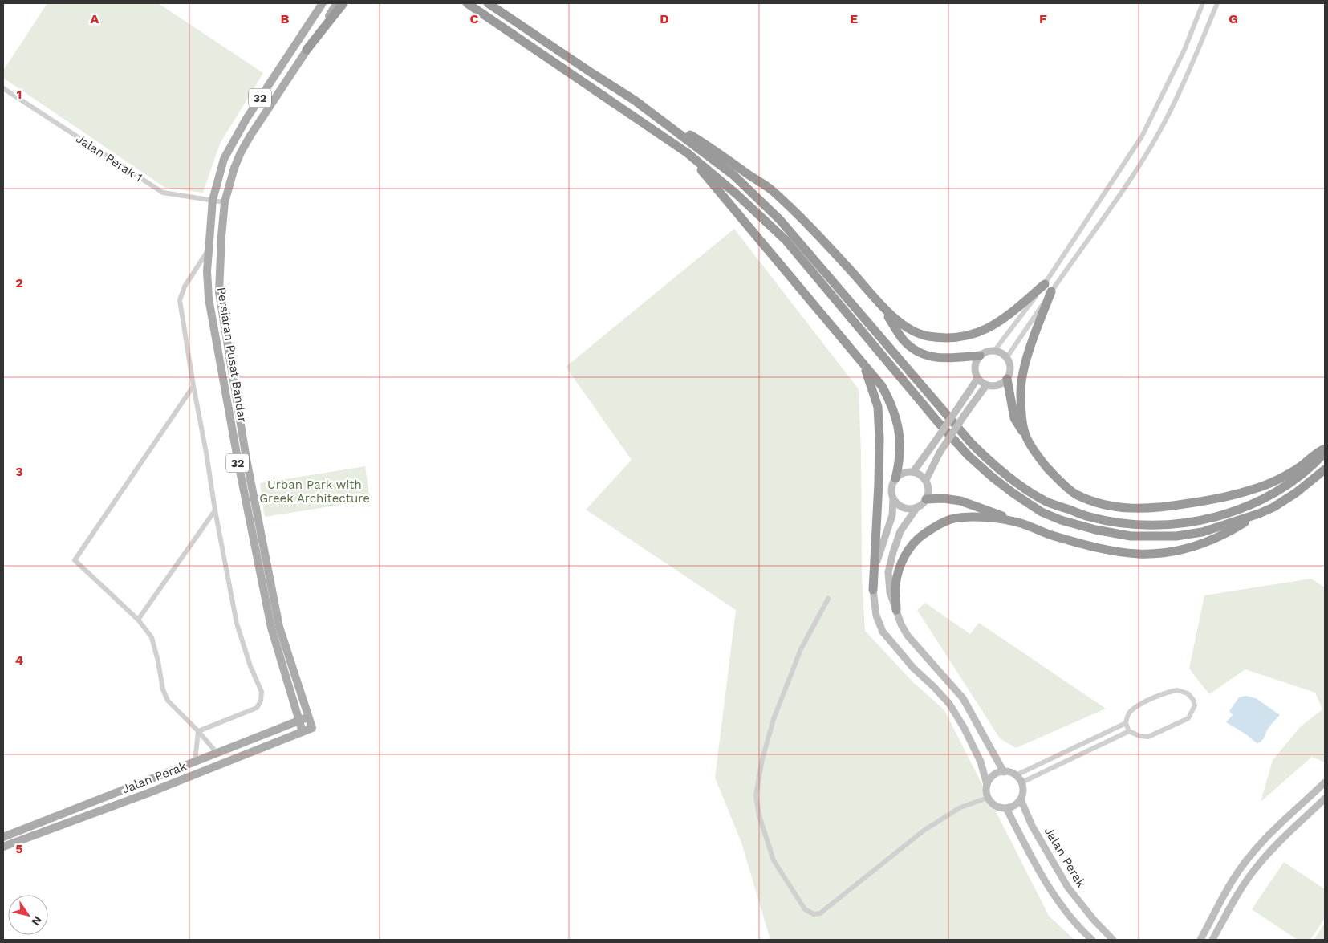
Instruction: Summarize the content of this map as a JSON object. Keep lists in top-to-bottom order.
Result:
{
  "streets": {
    "main road": ["32", "Persiaran Pusat Bandar", "Jalan Perak"],
    "street": ["Jalan Perak 1"]
  },
  "crossings": [
    ["Jalan Perak 1", "Persiaran Pusat Bandar"],
    ["Persiaran Pusat Bandar", "Jalan Perak"]
  ],
  "parks": ["Urban Park with Greek Architecture"],
  "north": "bottom right",
  "grid": {
    "columns": [
      "A",
      "B",
      "C",
      "D",
      "E",
      "F",
      "G"
    ],
    "rows": [
      "1",
      "2",
      "3",
      "4",
      "5"
    ]
  }
}
